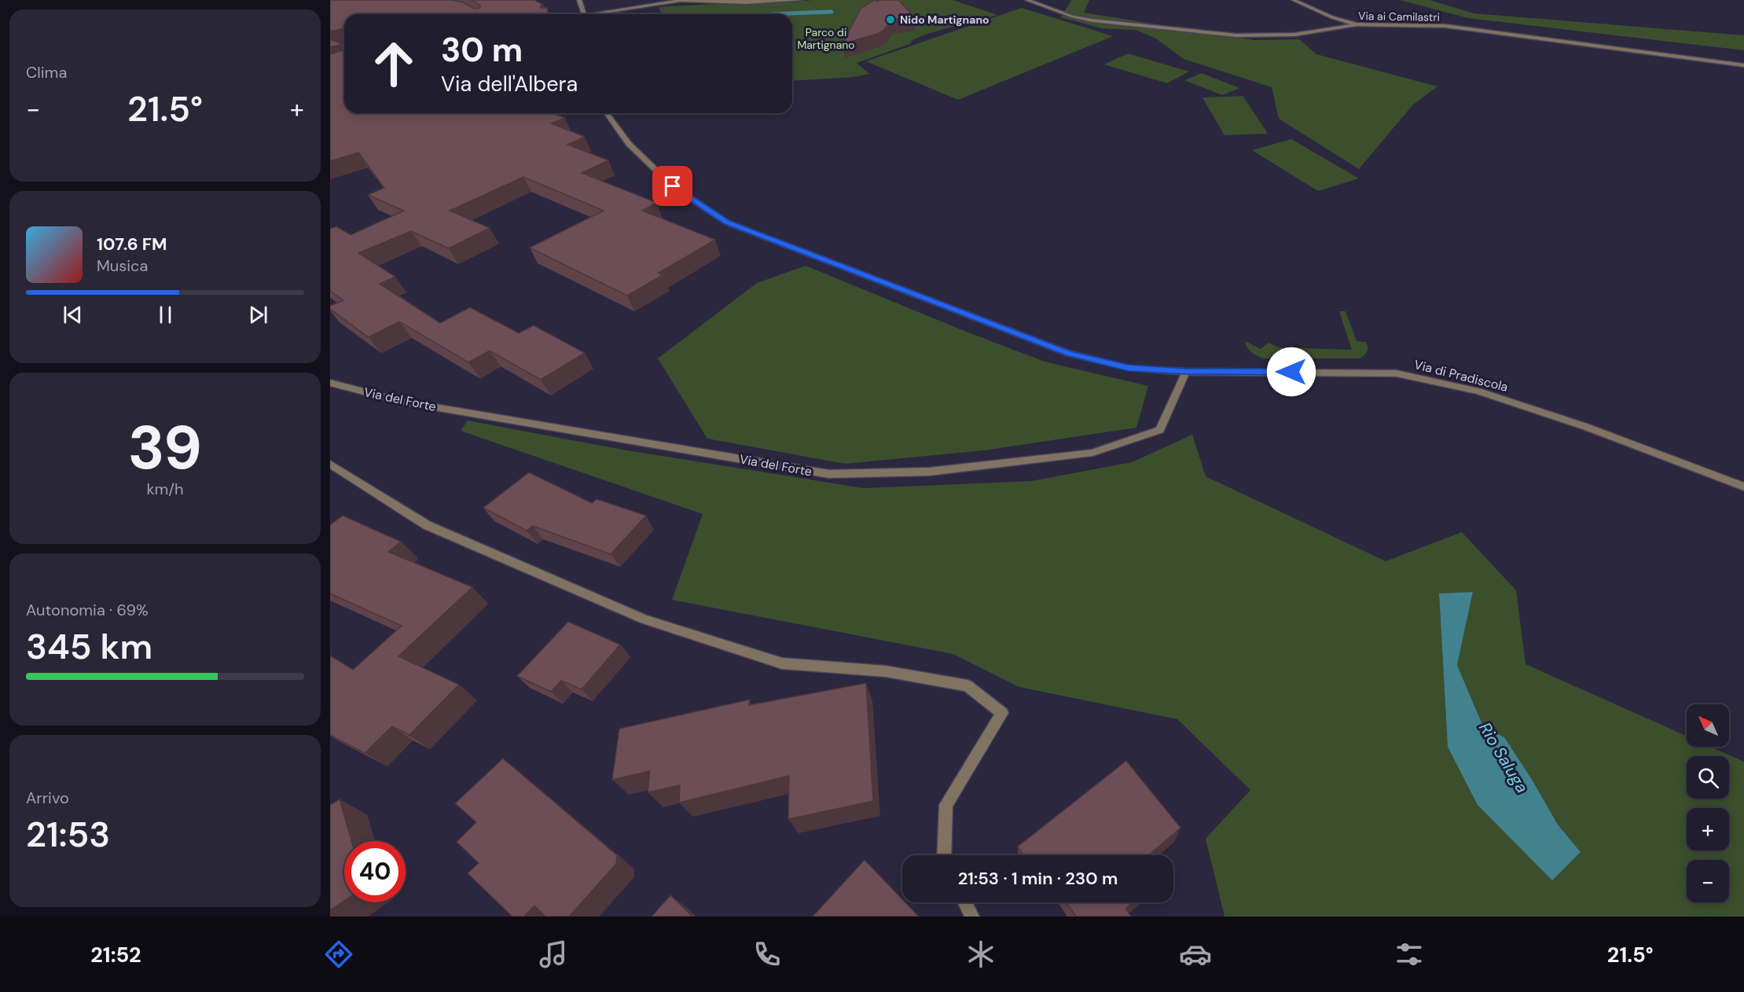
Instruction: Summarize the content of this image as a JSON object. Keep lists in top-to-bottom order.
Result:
{
  "streets": {
    "street": ["Via ai Camilastri", "Via di Pradiscola", "Via del Forte"]
  },
  "crossings": [
    ["Via di Pradiscola", "Via del Forte"]
  ],
  "water": ["Rio Saluga"],
  "parks": ["Parco di Martignano"],
  "places": ["Nido Martignano"],
  "north": "top left",
  "page": {
    "tile": [
      "Clima",
      ["39", "km/h"],
      ["Autonomia · 69%", "345 km"],
      ["Arrivo", "21:53"]
    ],
    "turn": ["30 m", "Via dell'Albera"],
    "heat": ["−", "21.5°", "+"],
    "song": ["107.6 FM", "Musica"],
    "map_buttons": ["+", "−"],
    "limit": "40",
    "trip": "21:53 · 1 min · 230 m",
    "tabs": ["21:52", "21.5°"]
  }
}
